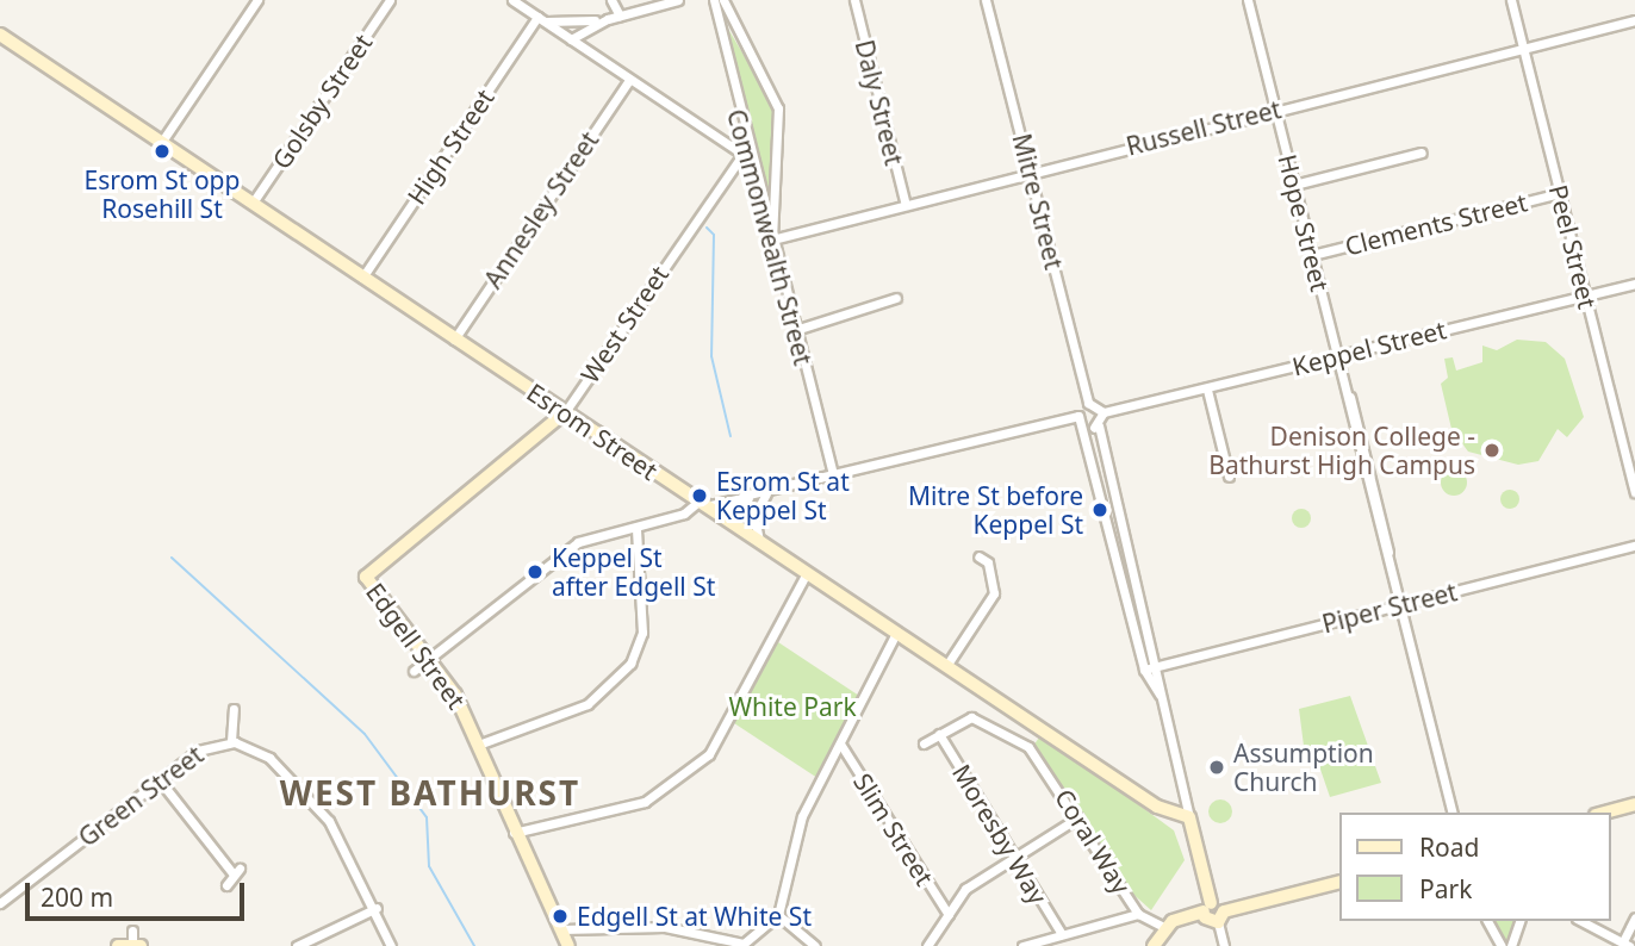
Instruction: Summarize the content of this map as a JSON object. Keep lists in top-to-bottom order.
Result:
{
  "streets": {
    "street": [
      "Golsby Street",
      "Daly Street",
      "Russell Street",
      "High Street",
      "Mitre Street",
      "Annesley Street",
      "Hope Street",
      "Clements Street",
      "Commonwealth Street",
      "Peel Street",
      "West Street",
      "Keppel Street",
      "Esrom Street",
      "Piper Street",
      "Edgell Street",
      "Green Street",
      "Slim Street",
      "Moresby Way",
      "Coral Way"
    ]
  },
  "crossings": [
    ["Golsby Street", "Esrom Street"],
    ["Daly Street", "Russell Street"],
    ["Russell Street", "Mitre Street"],
    ["Russell Street", "Hope Street"],
    ["Russell Street", "Commonwealth Street"],
    ["Russell Street", "Peel Street"],
    ["High Street", "Esrom Street"],
    ["Annesley Street", "Esrom Street"],
    ["Hope Street", "Clements Street"],
    ["Hope Street", "Keppel Street"],
    ["Hope Street", "Piper Street"],
    ["Clements Street", "Peel Street"],
    ["Commonwealth Street", "West Street"],
    ["Peel Street", "Keppel Street"],
    ["West Street", "Esrom Street"],
    ["West Street", "Edgell Street"],
    ["Moresby Way", "Coral Way"]
  ],
  "districts": ["WEST BATHURST"],
  "parks": ["White Park"],
  "places": [
    "Esrom St opp Rosehill St",
    "Denison College - Bathurst High Campus",
    "Esrom St at Keppel St",
    "Mitre St before Keppel St",
    "Keppel St after Edgell St",
    "Assumption Church",
    "Edgell St at White St"
  ],
  "legend": ["Road", "Park"],
  "scale_bar": "200 m"
}
